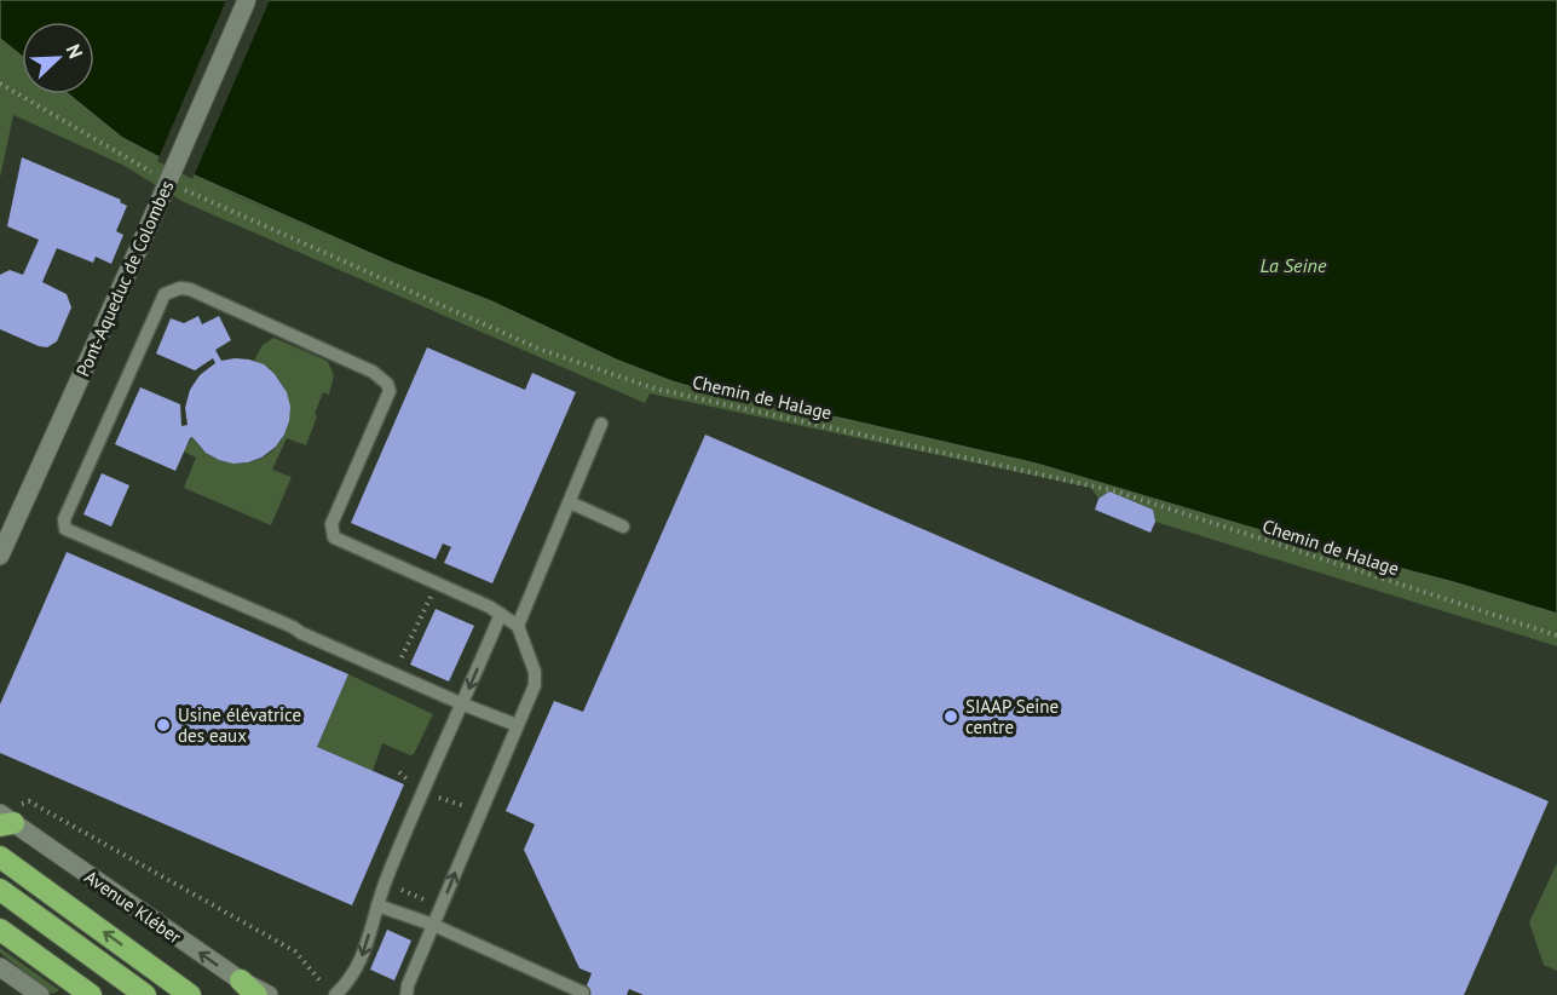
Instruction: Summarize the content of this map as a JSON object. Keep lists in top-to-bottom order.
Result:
{
  "streets": {
    "street": ["Pont-Aqueduc de Colombes", "Avenue Kléber"],
    "path": ["Chemin de Halage"]
  },
  "one_way": ["Avenue Kléber"],
  "water": ["La Seine"],
  "places": ["SIAAP Seine centre", "Usine élévatrice des eaux"],
  "north": "top right"
}
